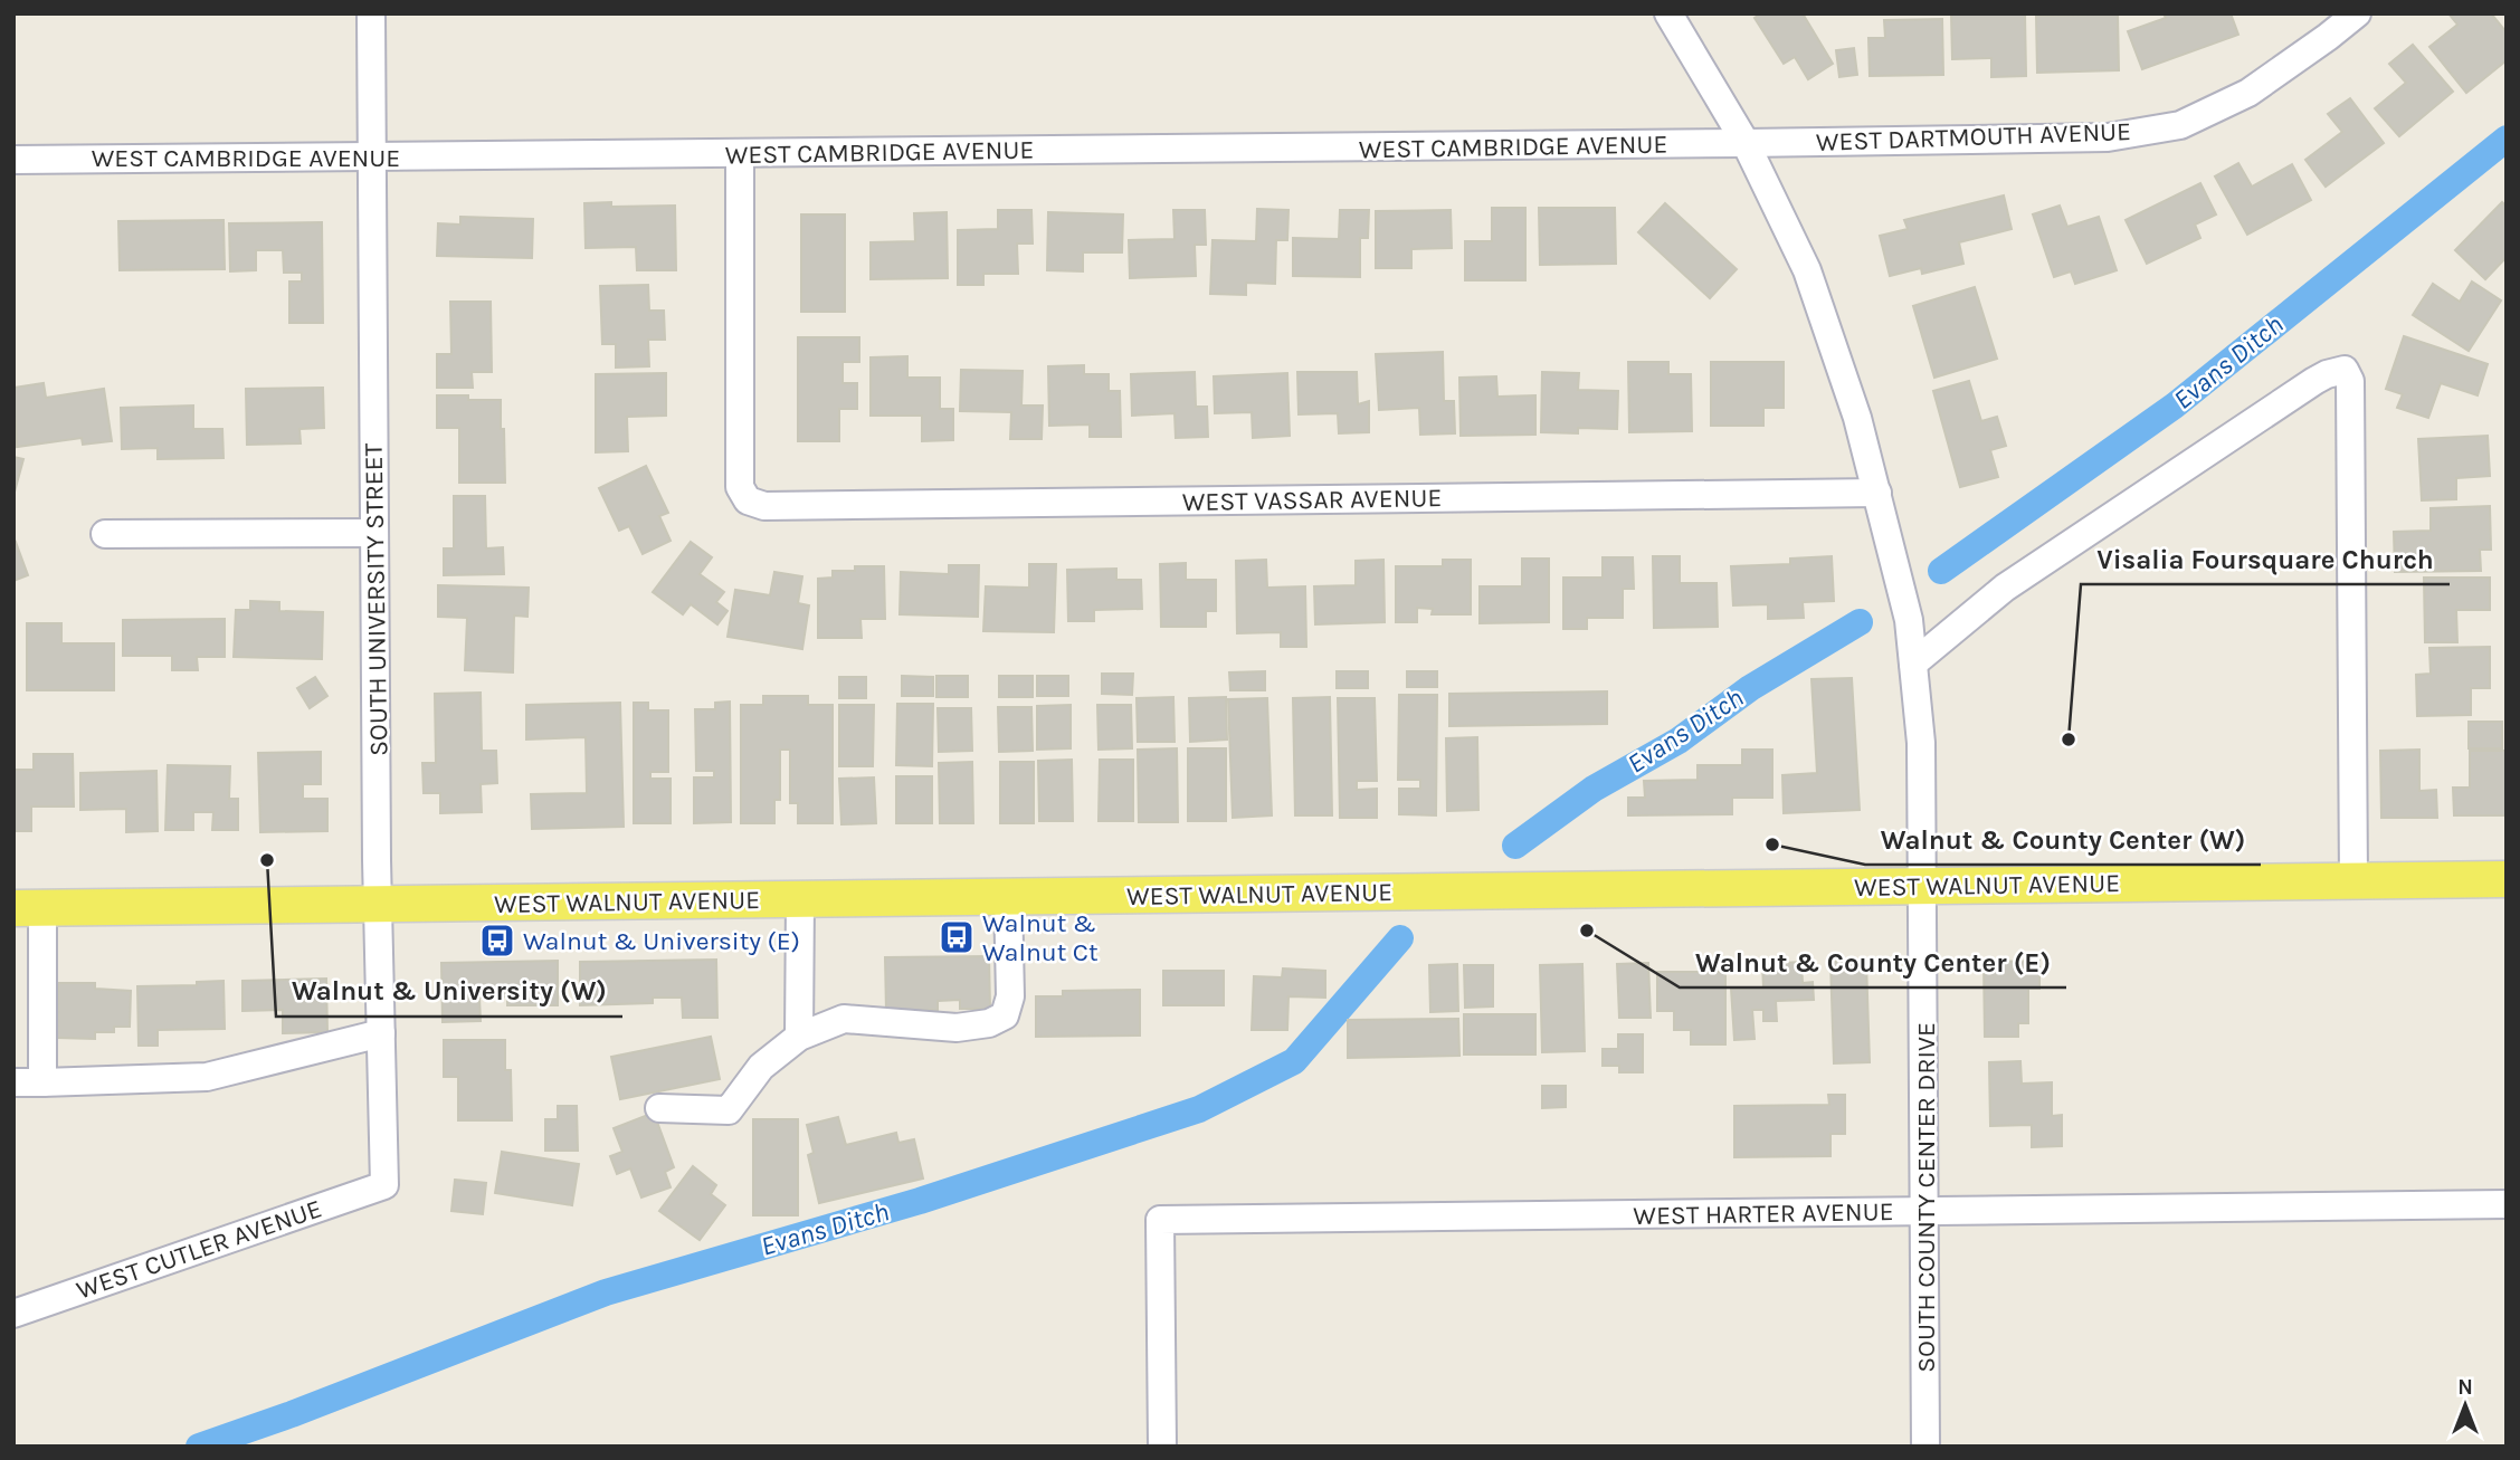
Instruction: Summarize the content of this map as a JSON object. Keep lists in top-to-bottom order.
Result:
{
  "streets": {
    "main road": ["WEST WALNUT AVENUE"],
    "street": [
      "WEST DARTMOUTH AVENUE",
      "WEST CAMBRIDGE AVENUE",
      "WEST VASSAR AVENUE",
      "SOUTH UNIVERSITY STREET",
      "SOUTH COUNTY CENTER DRIVE",
      "WEST HARTER AVENUE",
      "WEST CUTLER AVENUE"
    ]
  },
  "crossings": [
    ["WEST DARTMOUTH AVENUE", "WEST CAMBRIDGE AVENUE"],
    ["WEST DARTMOUTH AVENUE", "SOUTH COUNTY CENTER DRIVE"],
    ["WEST CAMBRIDGE AVENUE", "WEST VASSAR AVENUE"],
    ["WEST CAMBRIDGE AVENUE", "SOUTH UNIVERSITY STREET"],
    ["WEST CAMBRIDGE AVENUE", "SOUTH COUNTY CENTER DRIVE"],
    ["WEST VASSAR AVENUE", "SOUTH COUNTY CENTER DRIVE"],
    ["SOUTH UNIVERSITY STREET", "WEST WALNUT AVENUE"],
    ["SOUTH UNIVERSITY STREET", "WEST CUTLER AVENUE"],
    ["WEST WALNUT AVENUE", "SOUTH COUNTY CENTER DRIVE"],
    ["SOUTH COUNTY CENTER DRIVE", "WEST HARTER AVENUE"]
  ],
  "water": ["Evans Ditch"],
  "places": {
    "other": [
      "Visalia Foursquare Church",
      "Walnut & County Center (W)",
      "Walnut & University (W)",
      "Walnut & County Center (E)"
    ],
    "bus stop": ["Walnut & Walnut Ct", "Walnut & University (E)"]
  },
  "north": "top"
}
